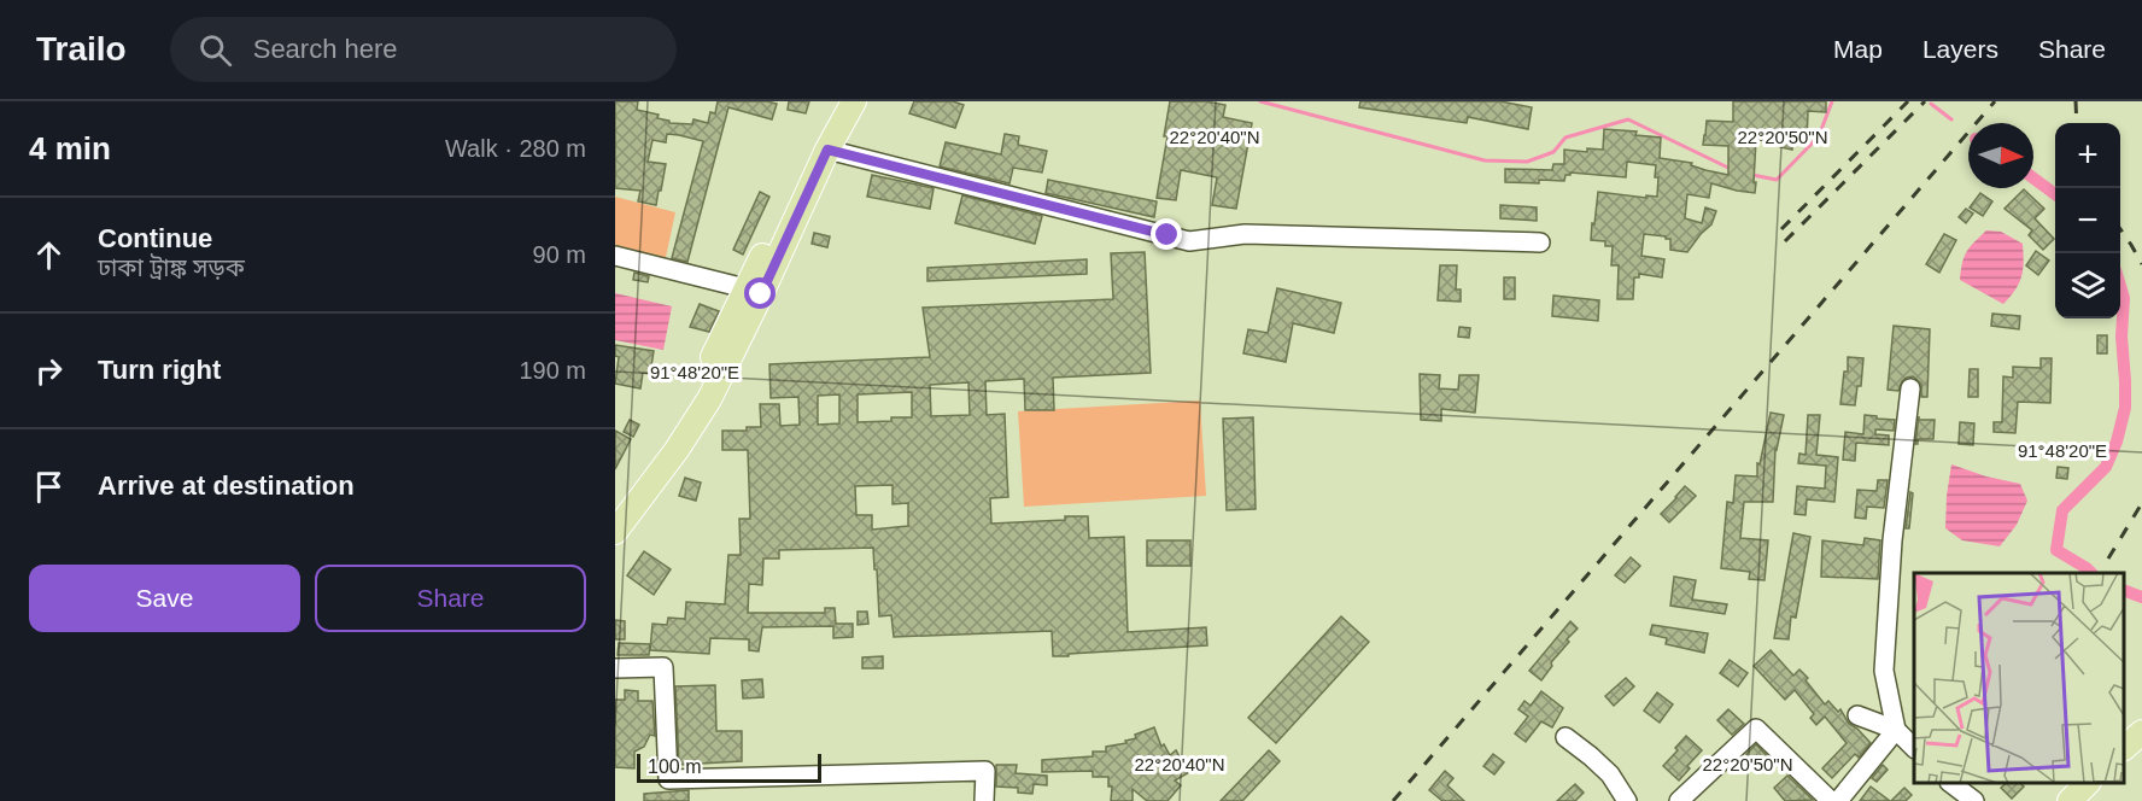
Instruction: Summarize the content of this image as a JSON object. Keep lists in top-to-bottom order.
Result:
{
  "scale_bar": "100 m",
  "north": "right",
  "page": {
    "header": "Trailo",
    "search": "Search here",
    "nav": ["Map", "Layers", "Share"],
    "heading": ["4 min", "Walk · 280 m"],
    "map_buttons": ["+", "−"],
    "list": [
      ["Continue", "ঢাকা ট্রাঙ্ক সড়ক", "90 m"],
      ["Turn right", "190 m"],
      "Arrive at destination"
    ],
    "buttons": ["Save", "Share"],
    "scale": "100 m"
  },
  "coordinates": ["22°20'40\"N", "22°20'50\"N", "91°48'20\"E"]
}
